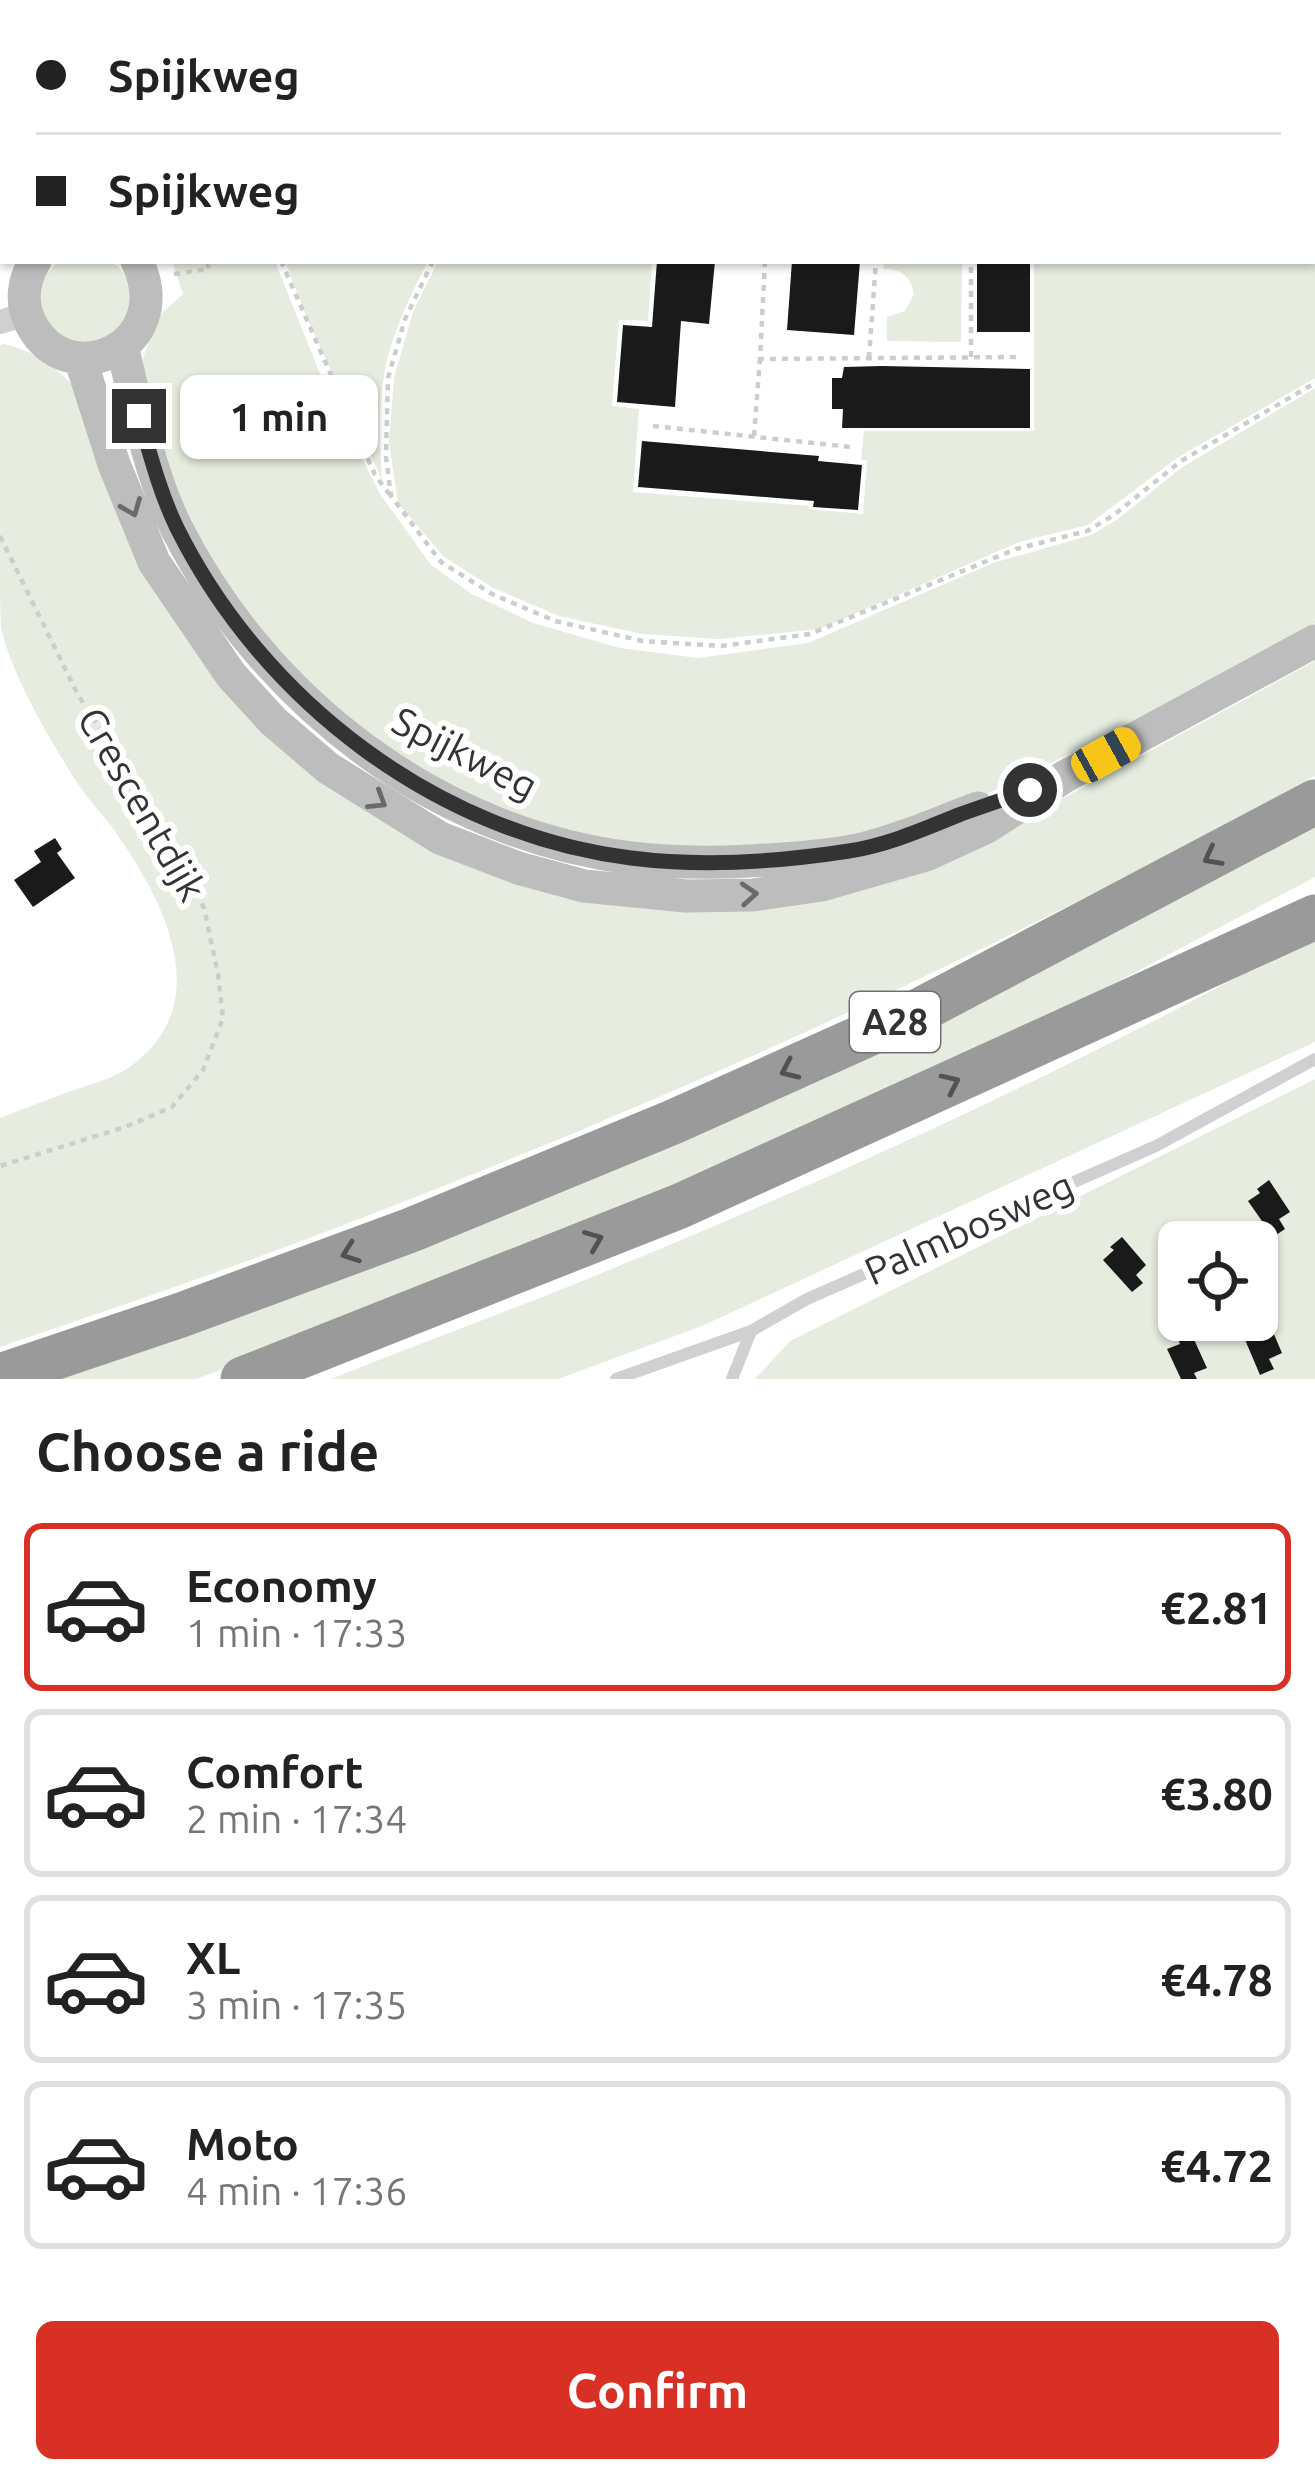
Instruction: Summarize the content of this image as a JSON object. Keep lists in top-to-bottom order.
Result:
{
  "streets": {
    "highway": ["A28"],
    "main road": ["Spijkweg"],
    "lane": ["Palmbosweg"],
    "path": ["Crescentdijk"]
  },
  "one_way": ["Spijkweg"],
  "page": {
    "banner": ["Spijkweg", "Spijkweg"],
    "bubble": "1 min",
    "heading": "Choose a ride",
    "list": [
      {
        "name": "Economy",
        "note": "1 min · 17:33",
        "value": "€2.81"
      },
      {
        "name": "Comfort",
        "note": "2 min · 17:34",
        "value": "€3.80"
      },
      {
        "name": "XL",
        "note": "3 min · 17:35",
        "value": "€4.78"
      },
      {
        "name": "Moto",
        "note": "4 min · 17:36",
        "value": "€4.72"
      }
    ],
    "buttons": "Confirm"
  }
}
